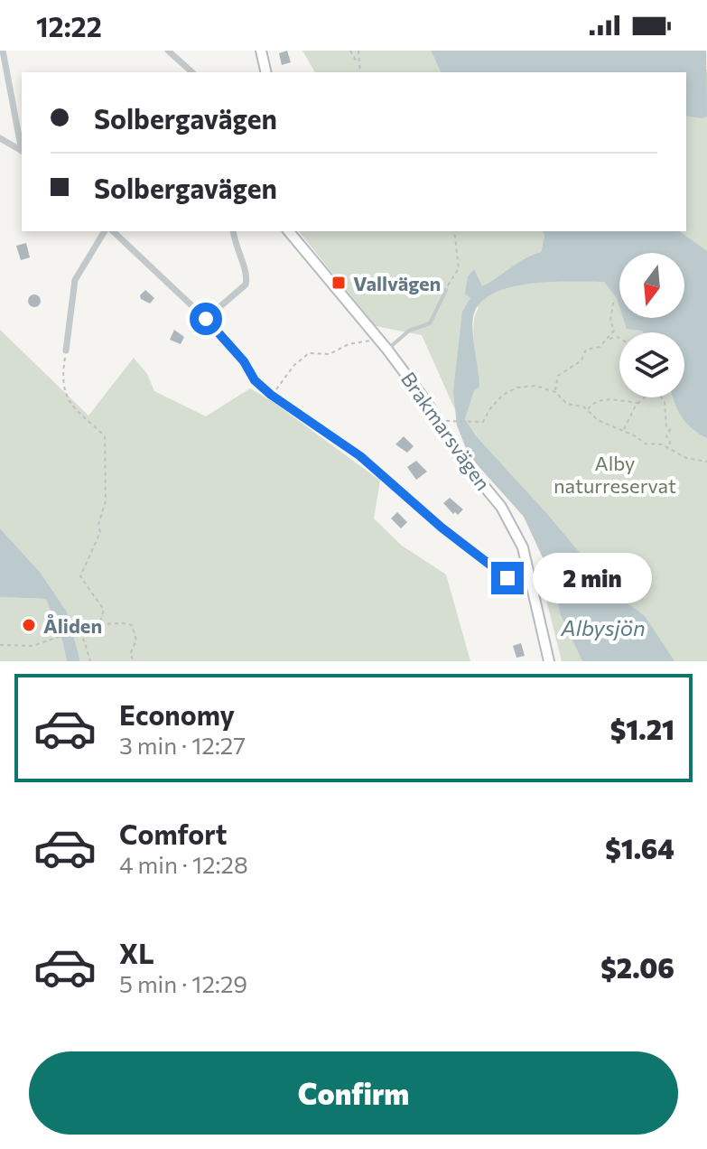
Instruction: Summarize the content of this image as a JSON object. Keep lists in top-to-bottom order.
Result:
{
  "streets": {
    "street": ["Brakmarsvägen"]
  },
  "water": ["Albysjön"],
  "parks": ["Alby naturreservat"],
  "places": {
    "transit": ["Vallvägen"],
    "other": ["Åliden"]
  },
  "north": "bottom",
  "page": {
    "status": "12:22",
    "banner": ["Solbergavägen", "Solbergavägen"],
    "bubble": "2 min",
    "list": [
      {
        "name": "Economy",
        "note": "3 min · 12:27",
        "value": "$1.21"
      },
      {
        "name": "Comfort",
        "note": "4 min · 12:28",
        "value": "$1.64"
      },
      {
        "name": "XL",
        "note": "5 min · 12:29",
        "value": "$2.06"
      }
    ],
    "buttons": "Confirm"
  }
}
